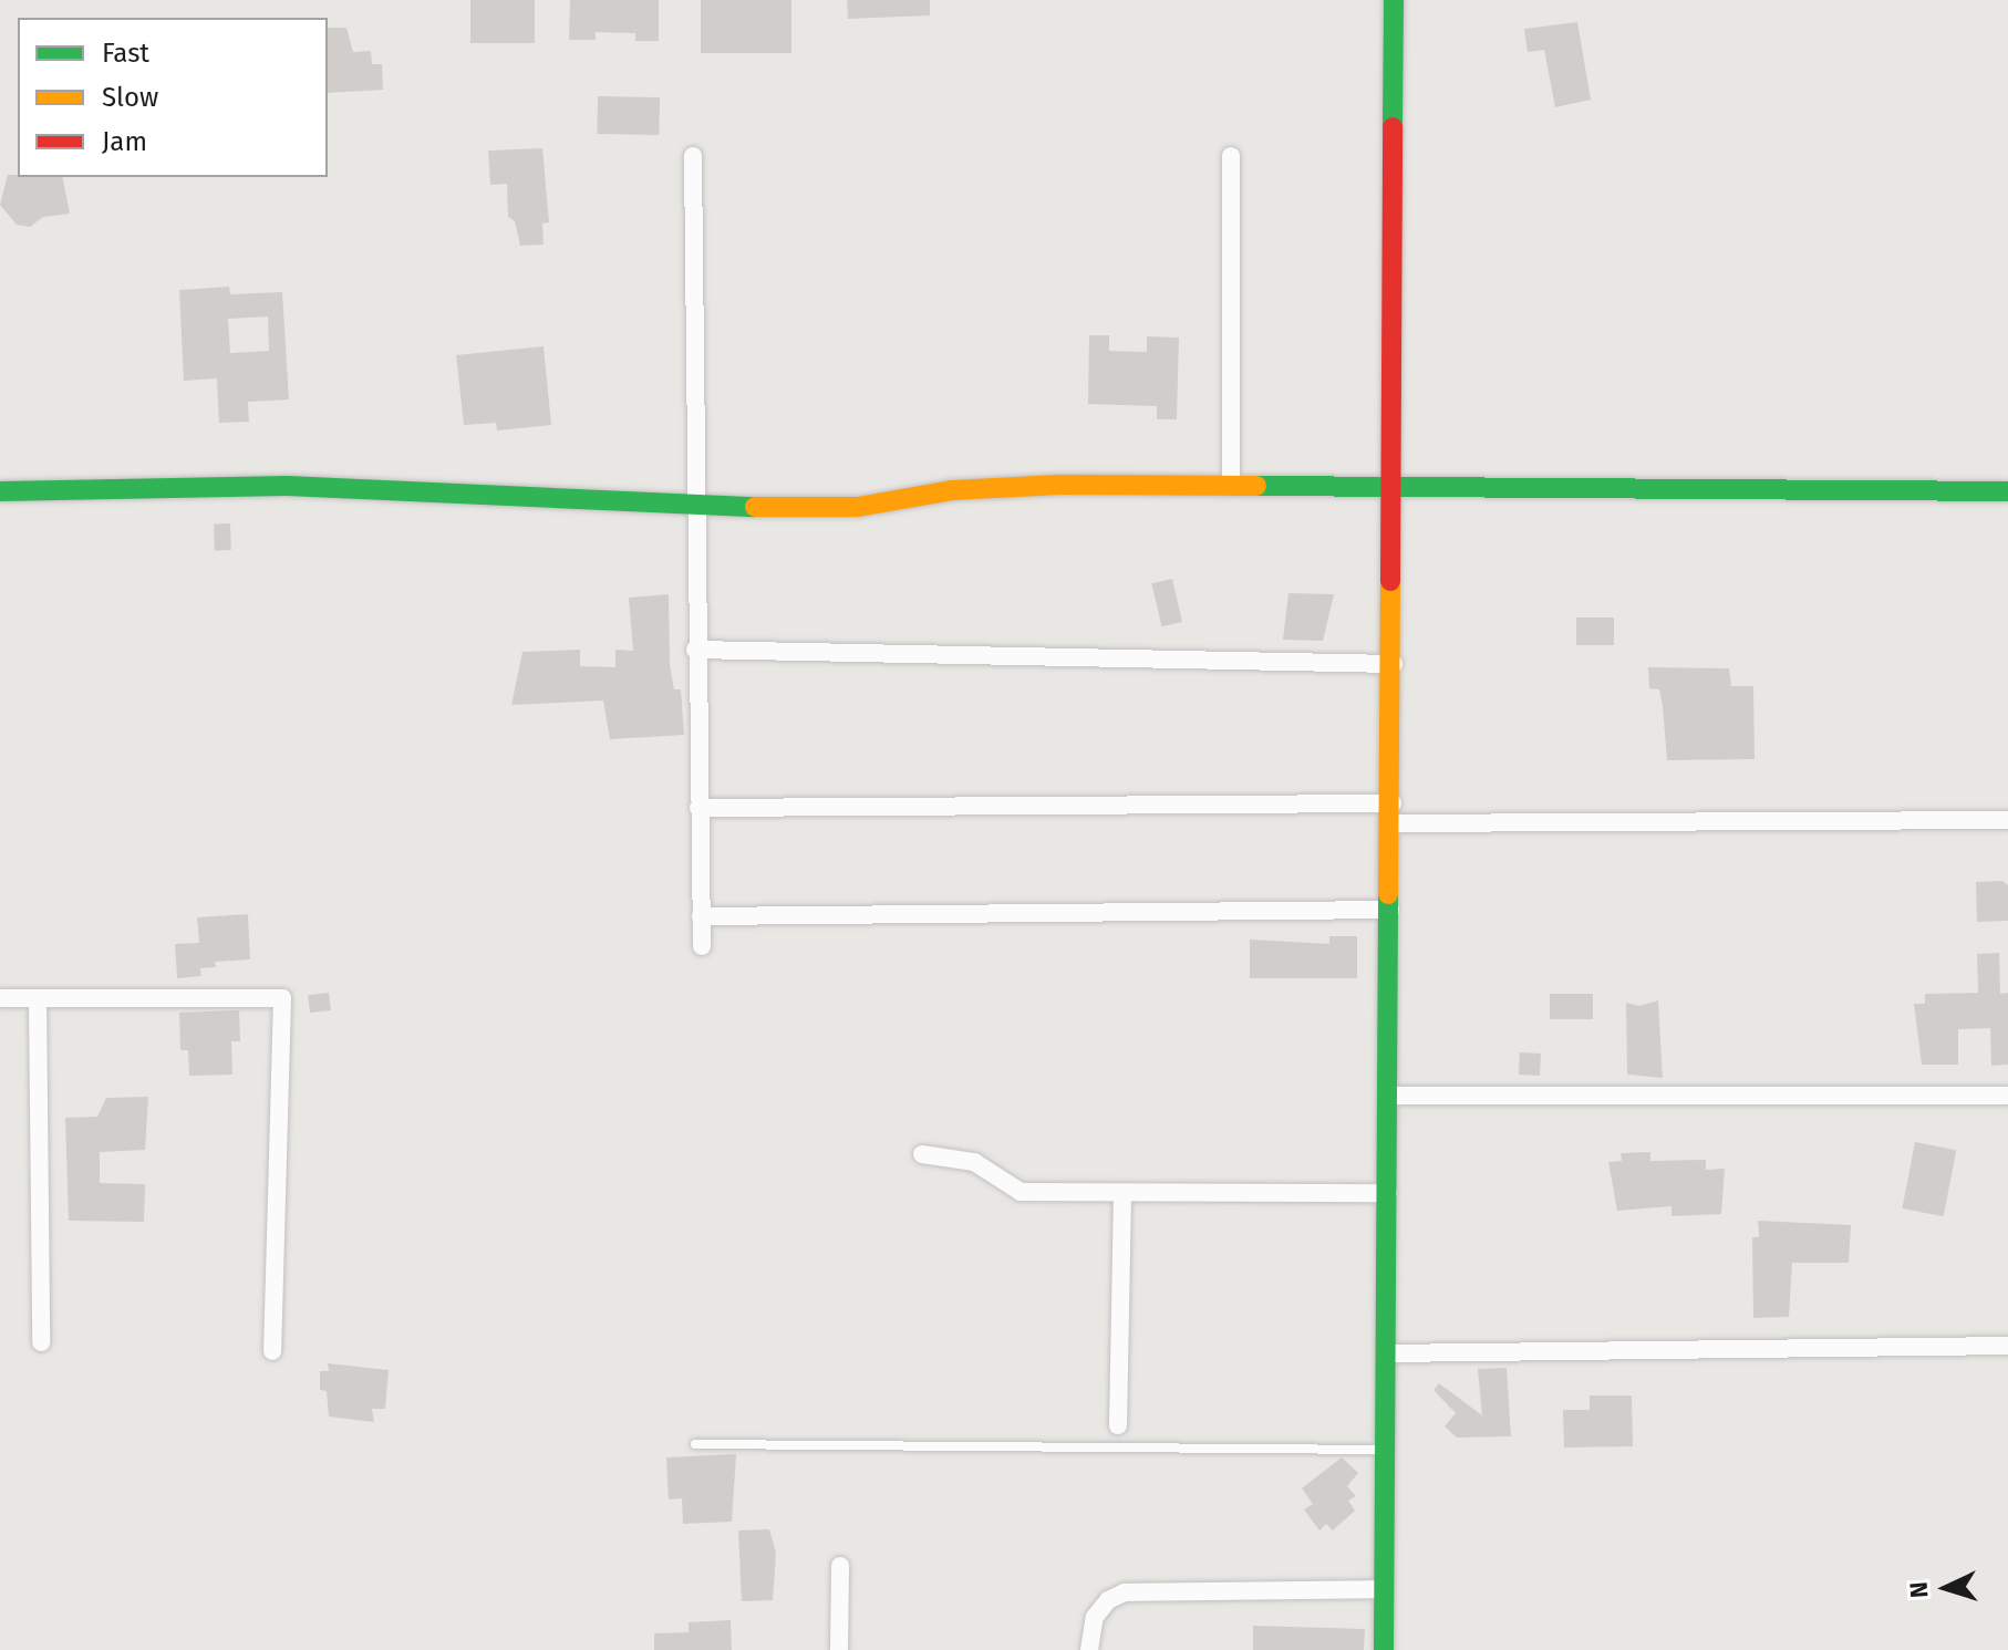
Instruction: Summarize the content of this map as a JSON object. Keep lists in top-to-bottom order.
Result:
{
  "legend": ["Fast", "Slow", "Jam"],
  "north": "left"
}
